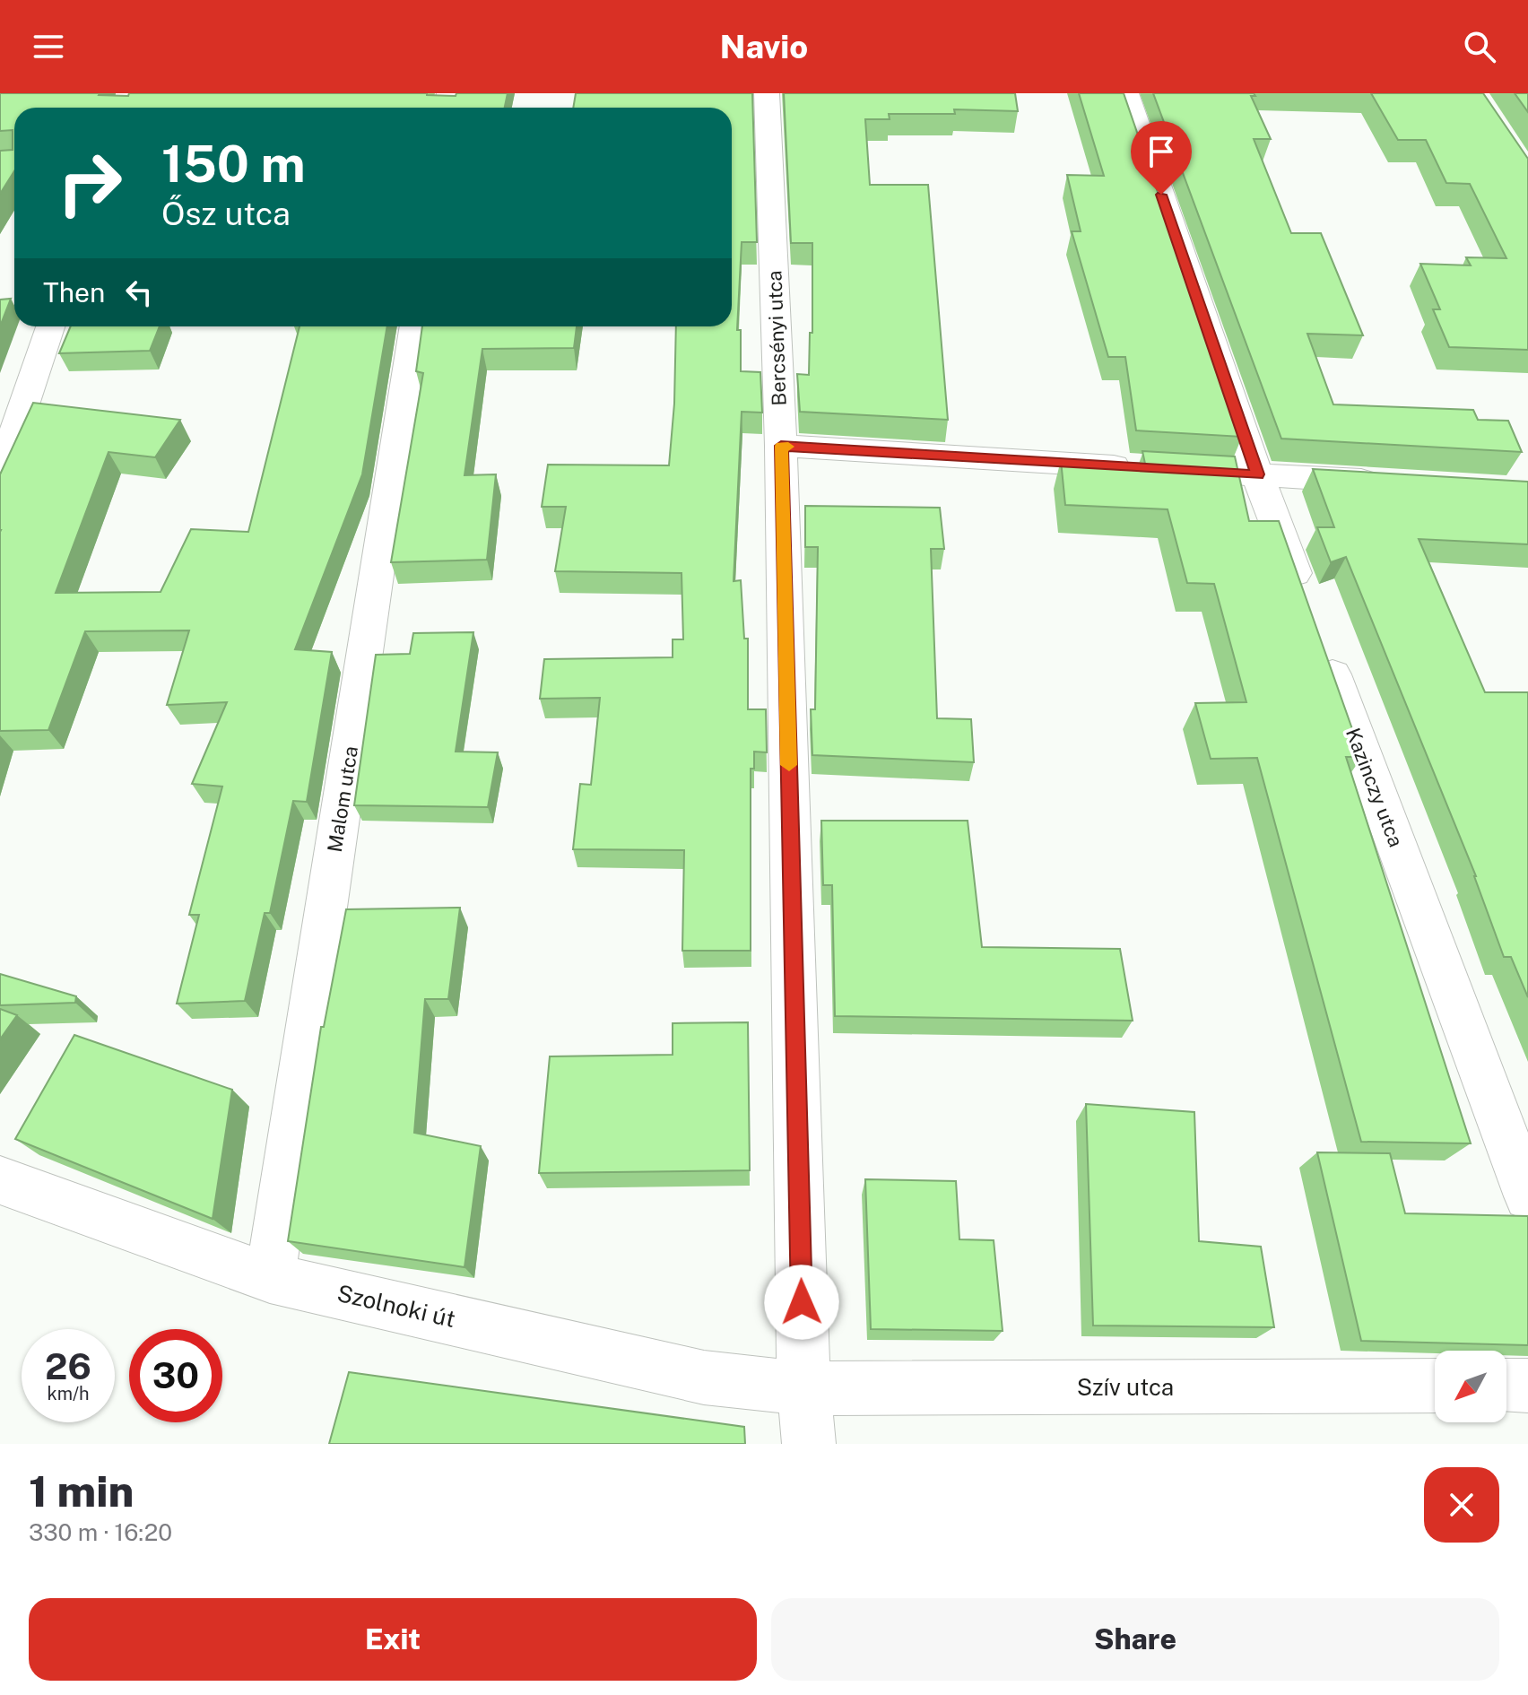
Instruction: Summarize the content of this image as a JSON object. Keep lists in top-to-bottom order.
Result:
{
  "streets": {
    "street": [
      "Bercsényi utca",
      "Kazinczy utca",
      "Malom utca",
      "Szolnoki út",
      "Szív utca"
    ]
  },
  "crossings": [
    ["Bercsényi utca", "Szolnoki út"],
    ["Bercsényi utca", "Szív utca"],
    ["Malom utca", "Szolnoki út"],
    ["Szolnoki út", "Szív utca"]
  ],
  "north": "bottom left",
  "page": {
    "header": "Navio",
    "turn": ["150 m", "Ősz utca"],
    "then": "Then",
    "speed": "26 km/h",
    "limit": "30",
    "heading": ["1 min", "330 m · 16:20"],
    "buttons": ["Exit", "Share"]
  }
}
